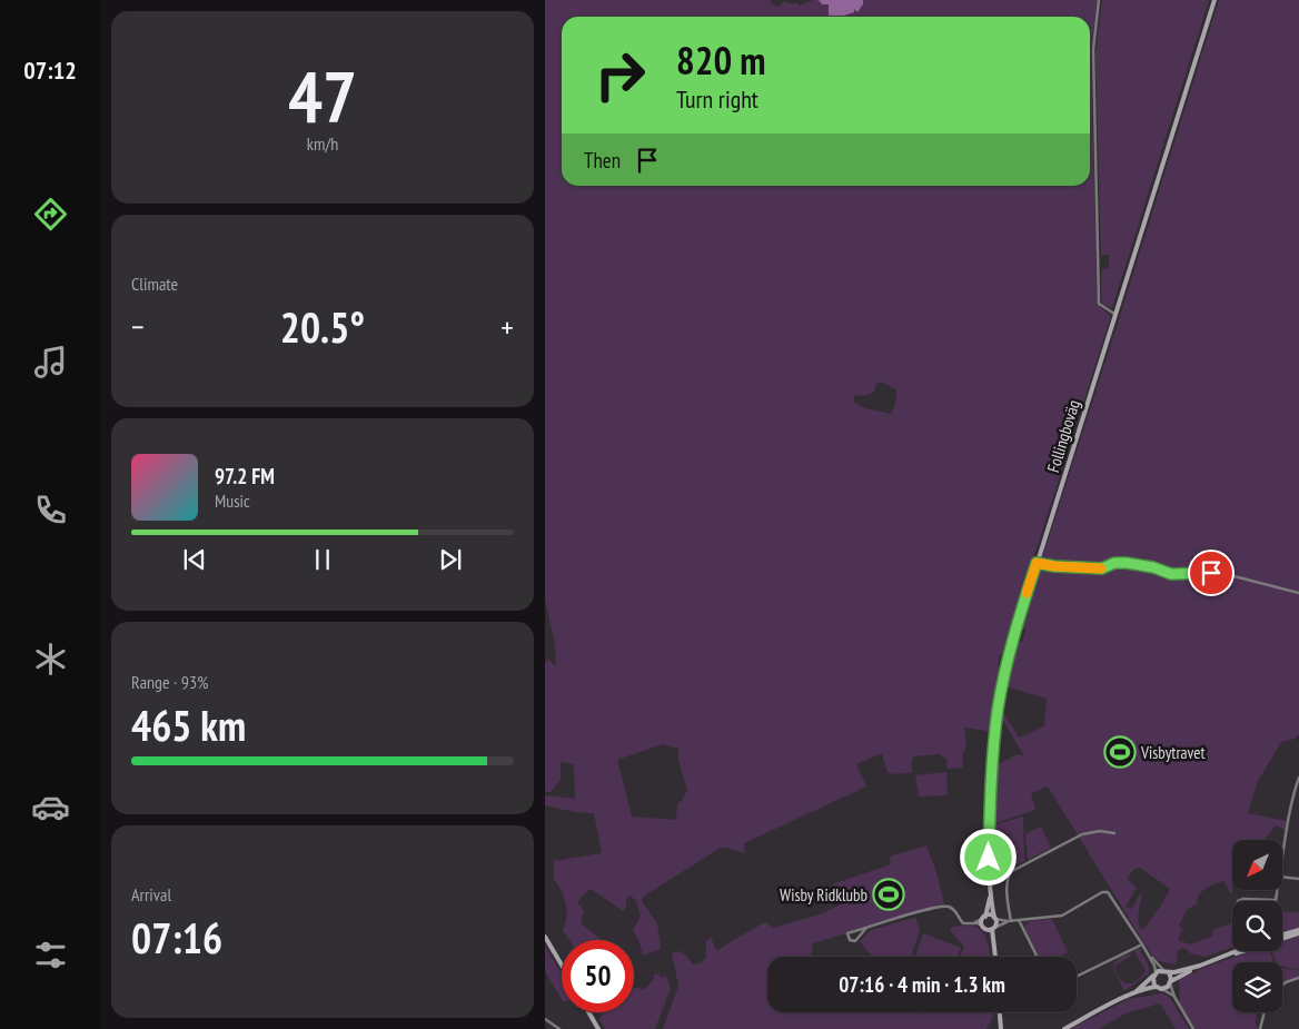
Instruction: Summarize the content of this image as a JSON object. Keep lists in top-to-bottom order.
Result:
{
  "streets": {
    "main road": ["Follingboväg"]
  },
  "places": {
    "sports": ["Visbytravet", "Wisby Ridklubb"]
  },
  "north": "bottom left",
  "page": {
    "tabs": "07:12",
    "tile": [
      ["47", "km/h"],
      "Climate",
      ["Range · 93%", "465 km"],
      ["Arrival", "07:16"]
    ],
    "turn": ["820 m", "Turn right"],
    "then": "Then",
    "heat": ["−", "20.5°", "+"],
    "song": ["97.2 FM", "Music"],
    "limit": "50",
    "trip": "07:16 · 4 min · 1.3 km"
  }
}
